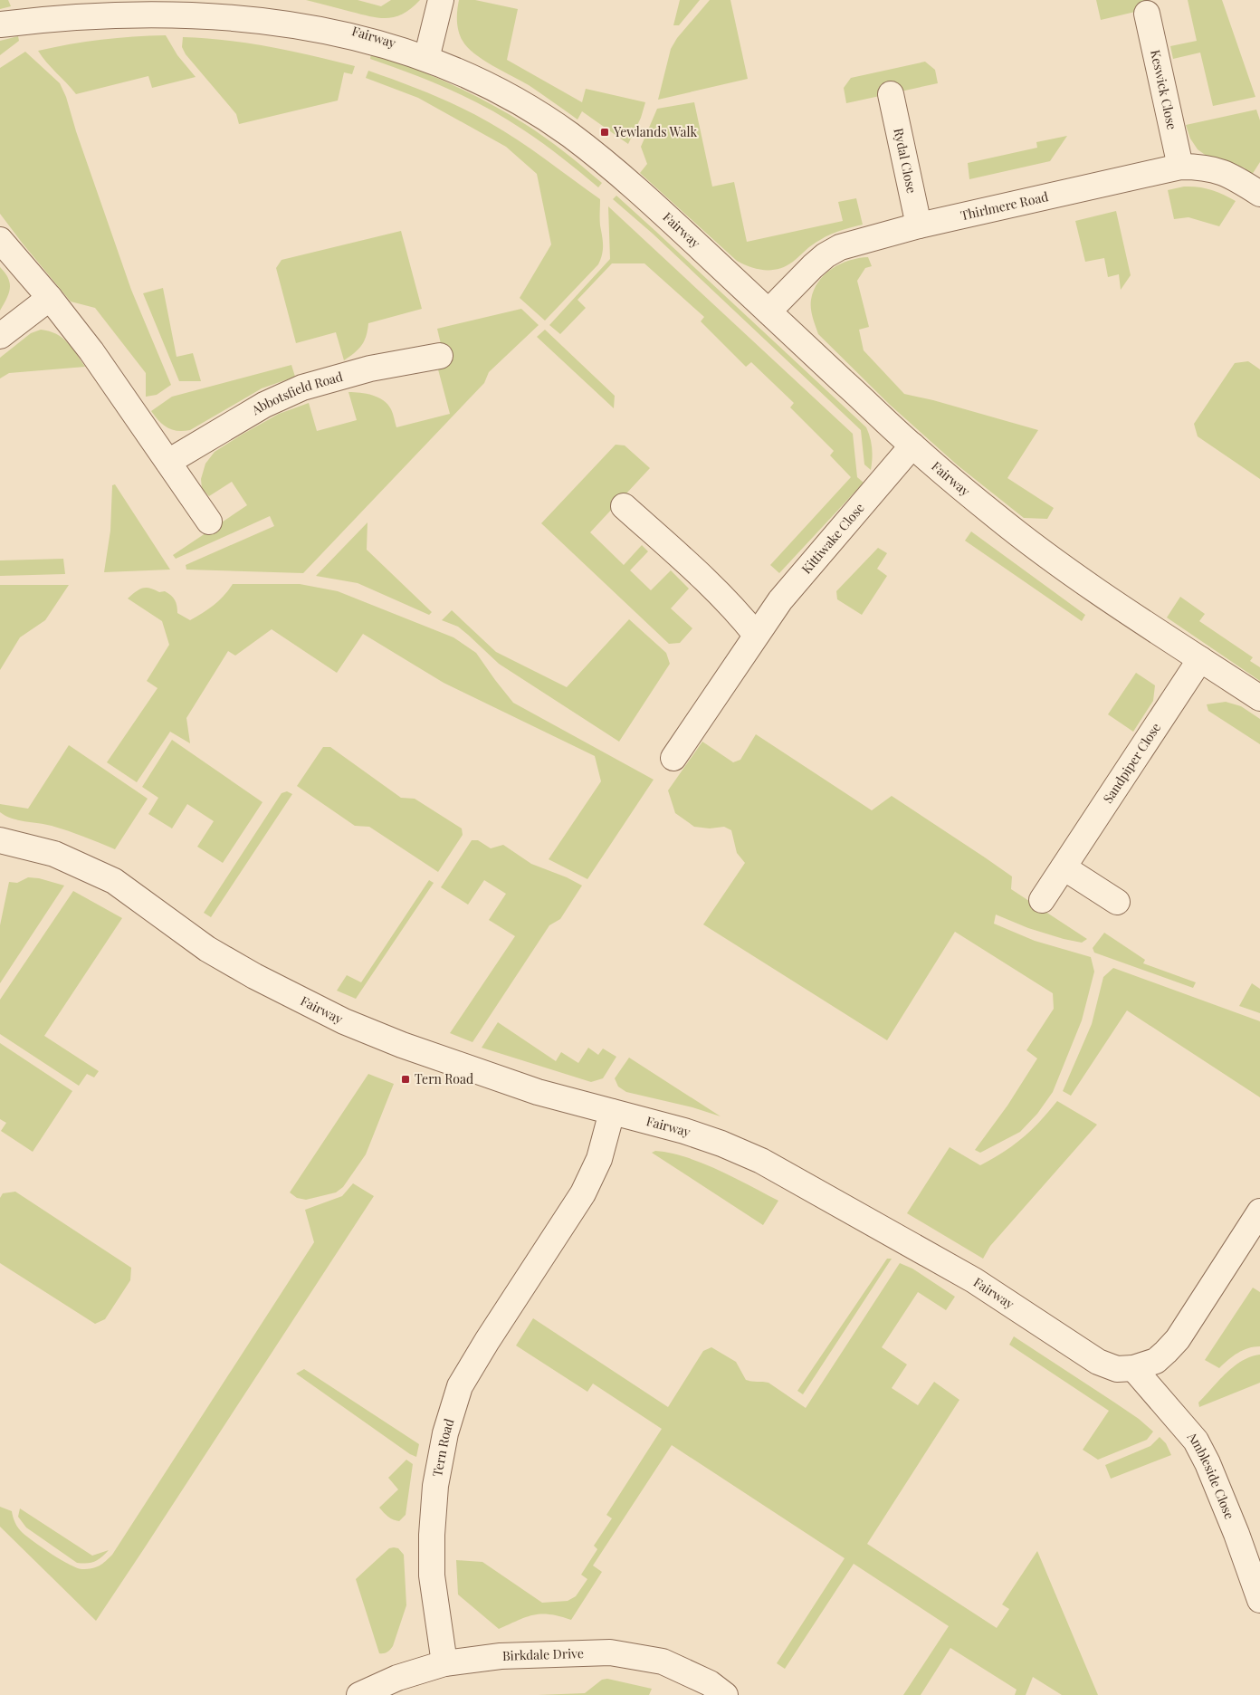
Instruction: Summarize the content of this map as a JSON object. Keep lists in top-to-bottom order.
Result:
{
  "streets": {
    "street": [
      "Fairway",
      "Keswick Close",
      "Rydal Close",
      "Thirlmere Road",
      "Abbotsfield Road",
      "Kittiwake Close",
      "Sandpiper Close",
      "Tern Road",
      "Ambleside Close",
      "Birkdale Drive"
    ]
  },
  "crossings": [
    ["Fairway", "Thirlmere Road"],
    ["Fairway", "Kittiwake Close"],
    ["Fairway", "Sandpiper Close"],
    ["Fairway", "Tern Road"],
    ["Fairway", "Ambleside Close"],
    ["Keswick Close", "Thirlmere Road"],
    ["Rydal Close", "Thirlmere Road"],
    ["Tern Road", "Birkdale Drive"]
  ],
  "places": {
    "transit": ["Yewlands Walk", "Tern Road"]
  }
}
